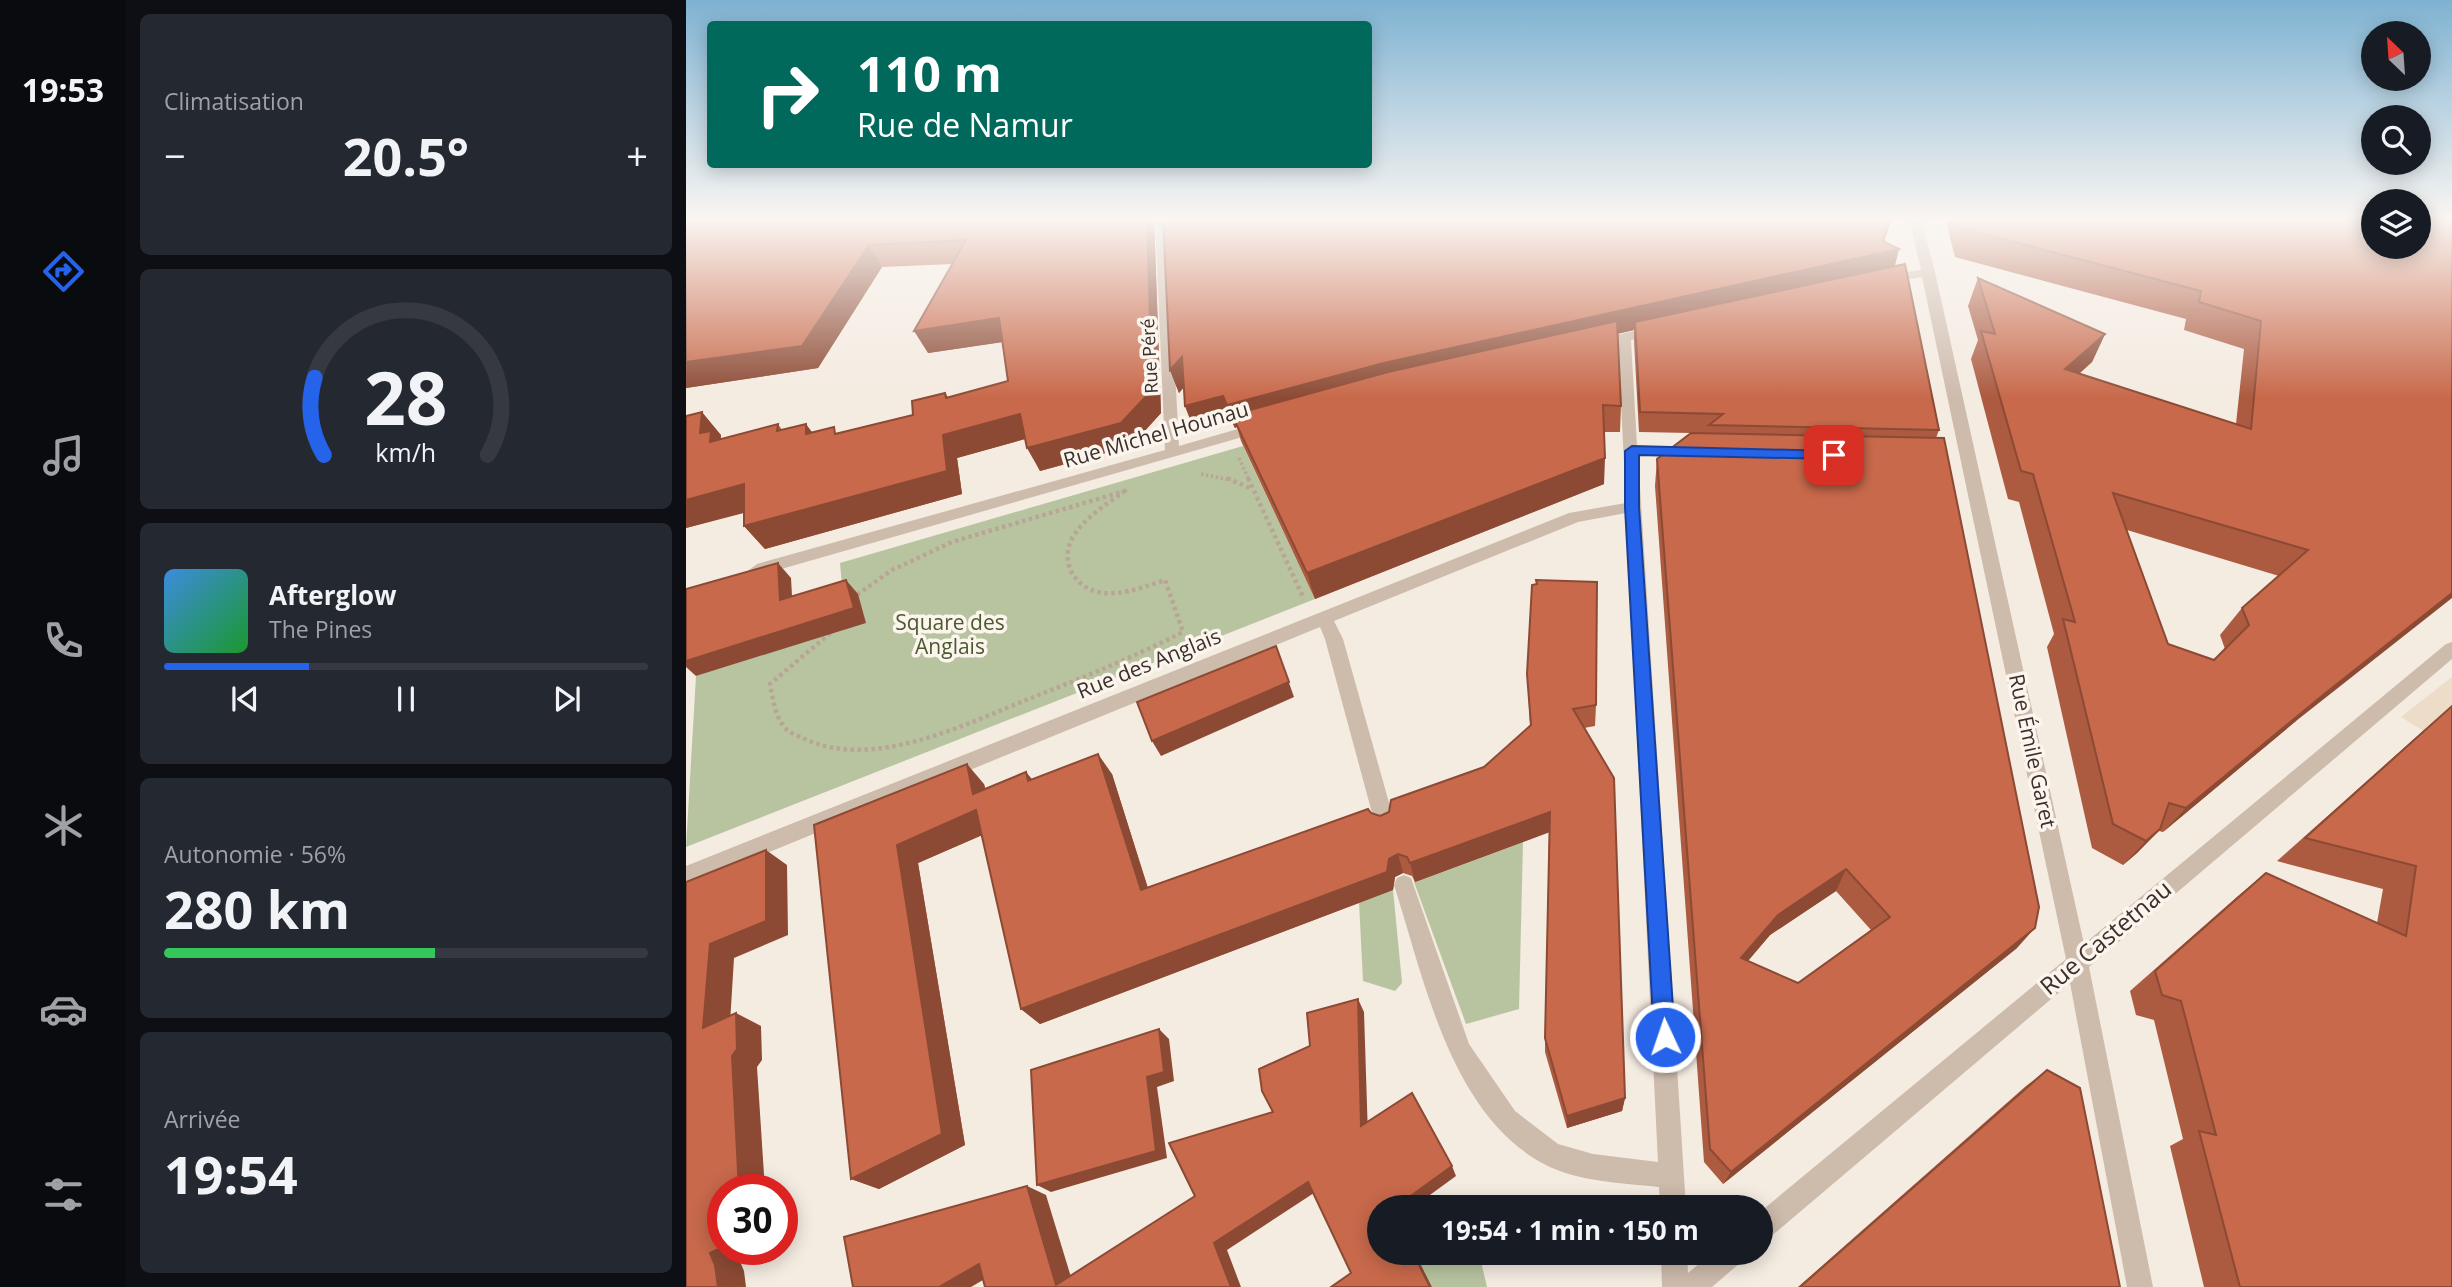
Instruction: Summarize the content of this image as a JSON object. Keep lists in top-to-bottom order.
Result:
{
  "streets": {
    "street": [
      "Rue Péré",
      "Rue Michel Hounau",
      "Rue des Anglais",
      "Rue Émile Garet",
      "Rue Castetnau"
    ]
  },
  "crossings": [
    ["Rue Péré", "Rue Michel Hounau"],
    ["Rue Émile Garet", "Rue Castetnau"]
  ],
  "parks": ["Square des Anglais"],
  "north": "top left",
  "page": {
    "tabs": "19:53",
    "tile": [
      "Climatisation",
      ["Autonomie · 56%", "280 km"],
      ["Arrivée", "19:54"]
    ],
    "turn": ["110 m", "Rue de Namur"],
    "heat": ["−", "20.5°", "+"],
    "song": ["Afterglow", "The Pines"],
    "limit": "30",
    "trip": "19:54 · 1 min · 150 m",
    "gauge": ["28", "km/h"]
  }
}
